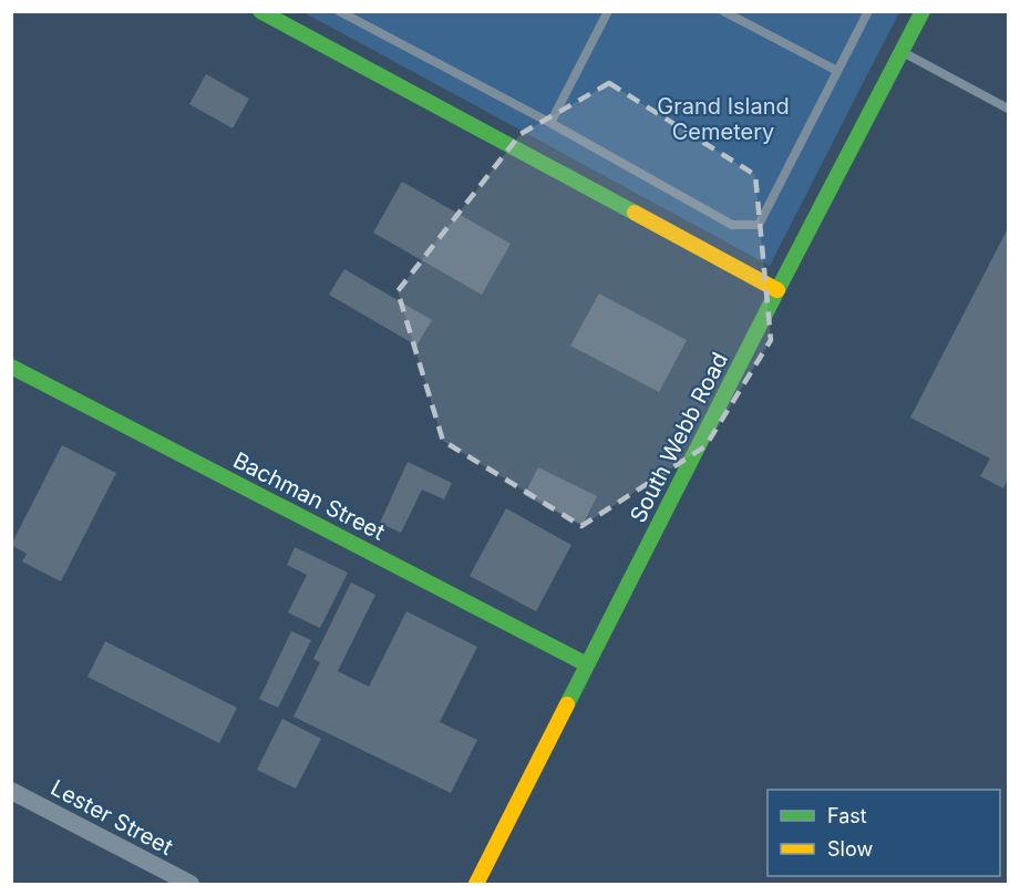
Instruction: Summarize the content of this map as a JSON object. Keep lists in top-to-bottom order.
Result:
{
  "streets": {
    "street": ["South Webb Road", "Bachman Street", "Lester Street"]
  },
  "crossings": [
    ["South Webb Road", "Bachman Street"]
  ],
  "parks": ["Grand Island Cemetery"],
  "legend": ["Fast", "Slow"]
}
